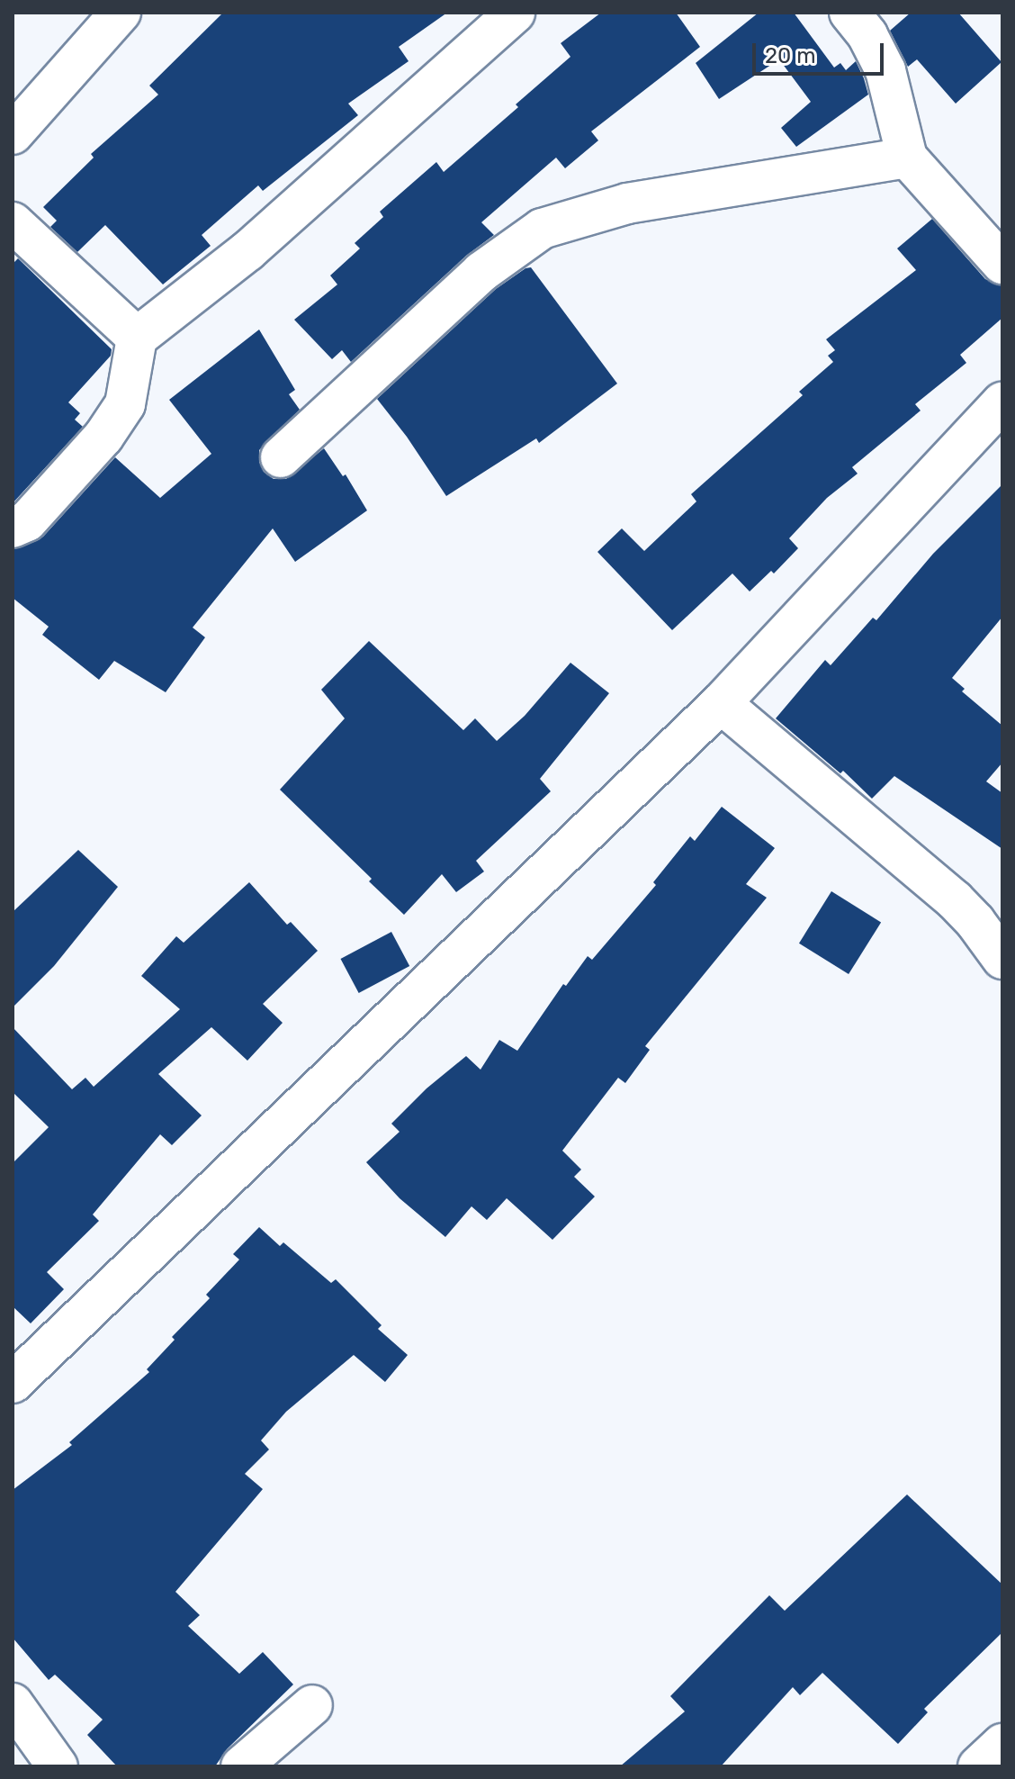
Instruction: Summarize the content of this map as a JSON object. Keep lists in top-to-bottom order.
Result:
{
  "scale_bar": "20 m"
}
